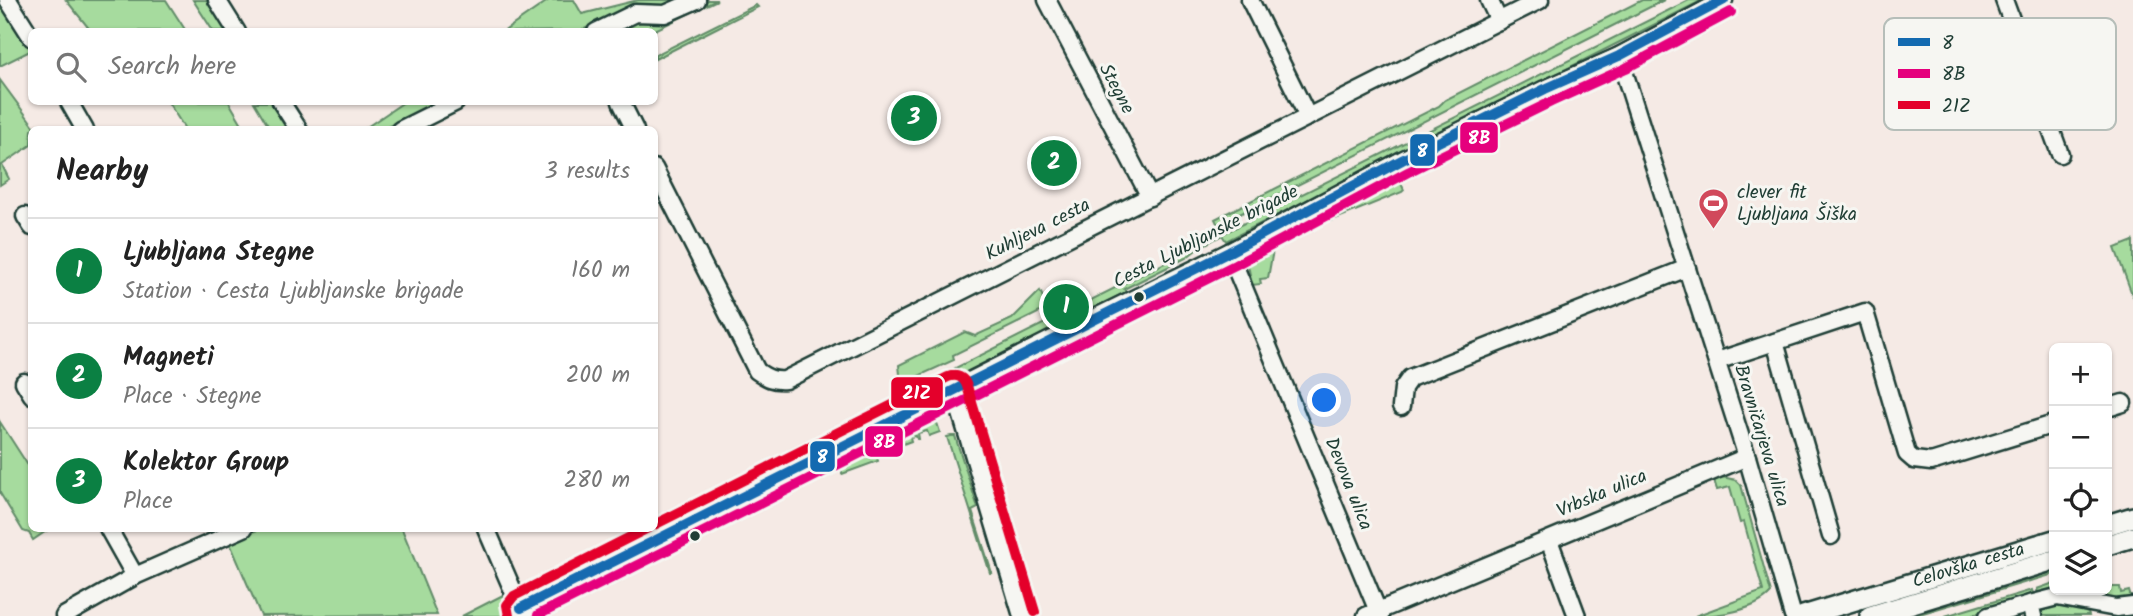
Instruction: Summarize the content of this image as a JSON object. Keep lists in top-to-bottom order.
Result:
{
  "streets": {
    "main road": ["Celovška cesta"],
    "street": [
      "Stegne",
      "Kuhljeva cesta",
      "Cesta Ljubljanske brigade",
      "Bravničarjeva ulica",
      "Devova ulica",
      "Vrbska ulica"
    ]
  },
  "crossings": [
    ["Stegne", "Kuhljeva cesta"],
    ["Cesta Ljubljanske brigade", "Bravničarjeva ulica"],
    ["Cesta Ljubljanske brigade", "Devova ulica"],
    ["Bravničarjeva ulica", "Vrbska ulica"]
  ],
  "places": {
    "sports": ["clever fit Ljubljana Šiška"]
  },
  "lines": ["transit line 8", "transit line 8B", "transit line 21Z"],
  "legend": ["8", "8B", "21Z"],
  "page": {
    "search": "Search here",
    "pins": ["3", "2", "1"],
    "heading": ["Nearby", "3 results"],
    "list": [
      {
        "mark": "1",
        "name": "Ljubljana Stegne",
        "note": "Station · Cesta Ljubljanske brigade",
        "value": "160 m"
      },
      {
        "mark": "2",
        "name": "Magneti",
        "note": "Place · Stegne",
        "value": "200 m"
      },
      {
        "mark": "3",
        "name": "Kolektor Group",
        "note": "Place",
        "value": "280 m"
      }
    ],
    "map_buttons": ["+", "−"]
  }
}
